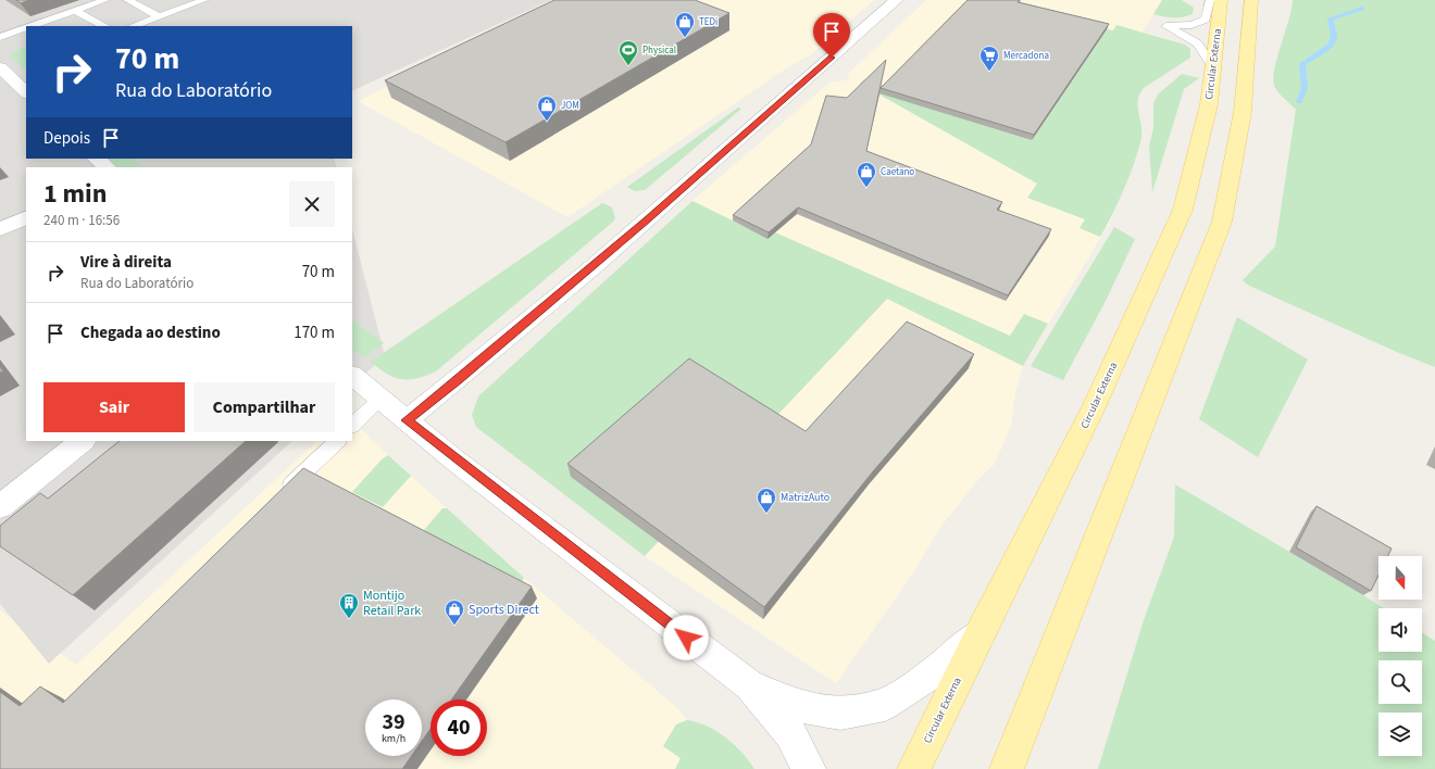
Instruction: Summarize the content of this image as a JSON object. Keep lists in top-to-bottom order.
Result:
{
  "streets": {
    "main road": ["Circular Externa"]
  },
  "places": {
    "shop": [
      "TEDi",
      "JOM",
      "Caetano",
      "MatrizAuto",
      "Sports Direct"
    ],
    "sports": ["Physical"],
    "supermarket": ["Mercadona"],
    "building": ["Montijo Retail Park"]
  },
  "north": "bottom",
  "page": {
    "turn": ["70 m", "Rua do Laboratório"],
    "then": "Depois",
    "heading": ["1 min", "240 m · 16:56"],
    "list": [
      {
        "name": "Vire à direita",
        "note": "Rua do Laboratório",
        "value": "70 m"
      },
      {
        "name": "Chegada ao destino",
        "value": "170 m"
      }
    ],
    "buttons": ["Sair", "Compartilhar"],
    "speed": "39 km/h",
    "limit": "40"
  }
}
